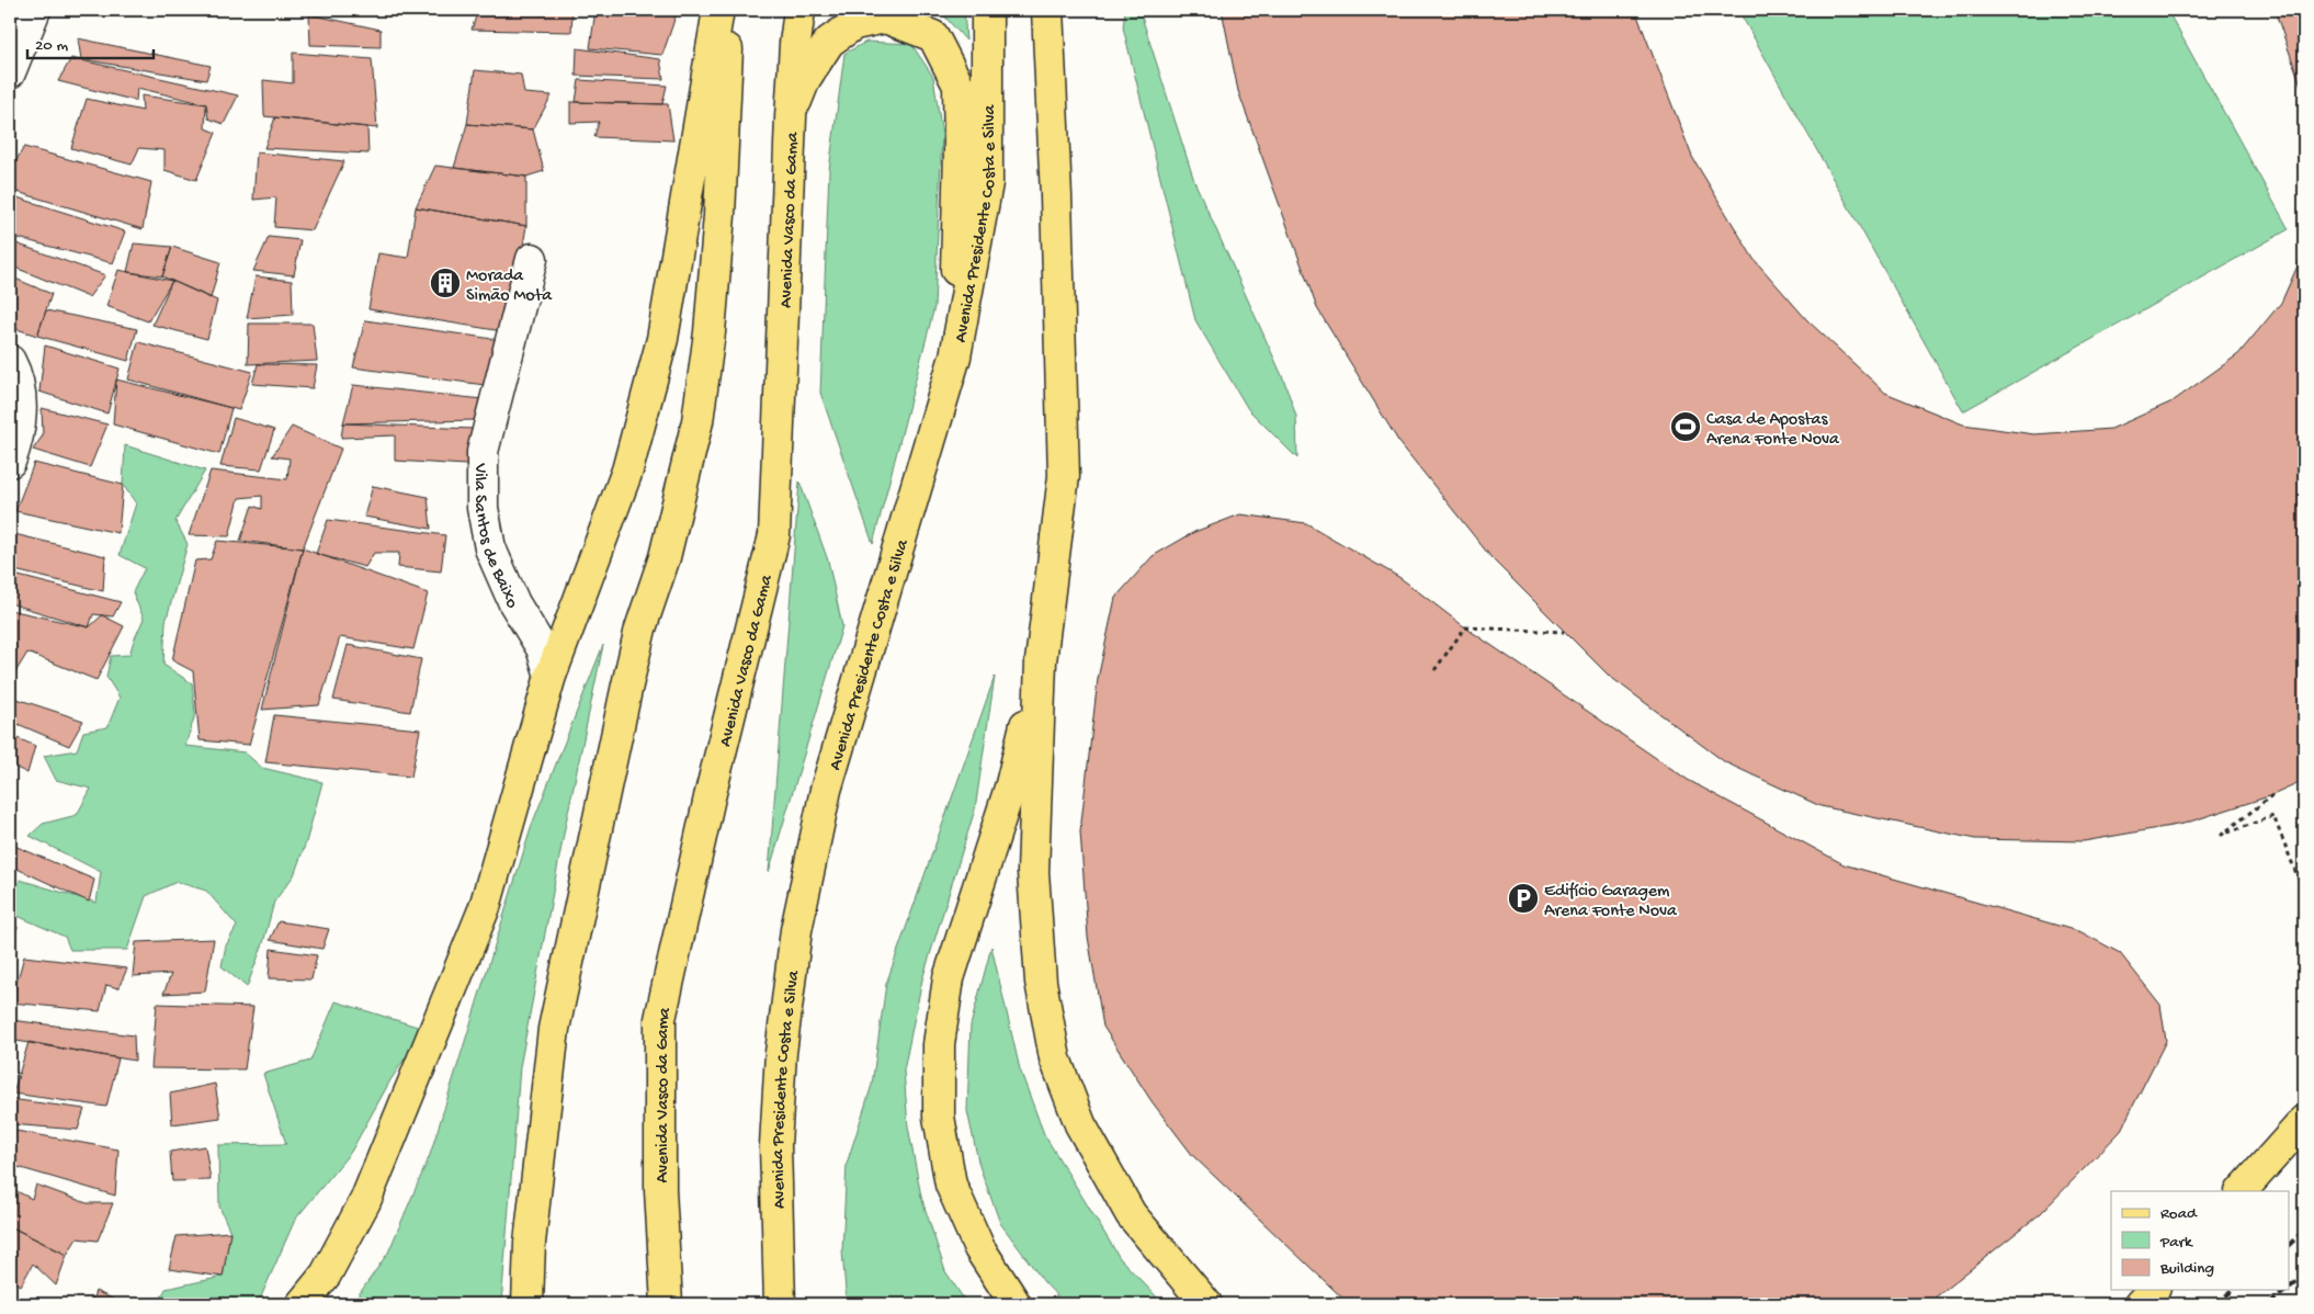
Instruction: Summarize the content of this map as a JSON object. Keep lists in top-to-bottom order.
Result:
{
  "streets": {
    "main road": ["Avenida Vasco da Gama", "Avenida Presidente Costa e Silva"],
    "street": ["Vila Santos de Baixo"]
  },
  "places": {
    "building": ["Morada Simão Mota"],
    "sports": ["Casa de Apostas Arena Fonte Nova"],
    "parking": ["Edifício Garagem Arena Fonte Nova"]
  },
  "legend": ["Road", "Park", "Building"],
  "scale_bar": "20 m"
}
